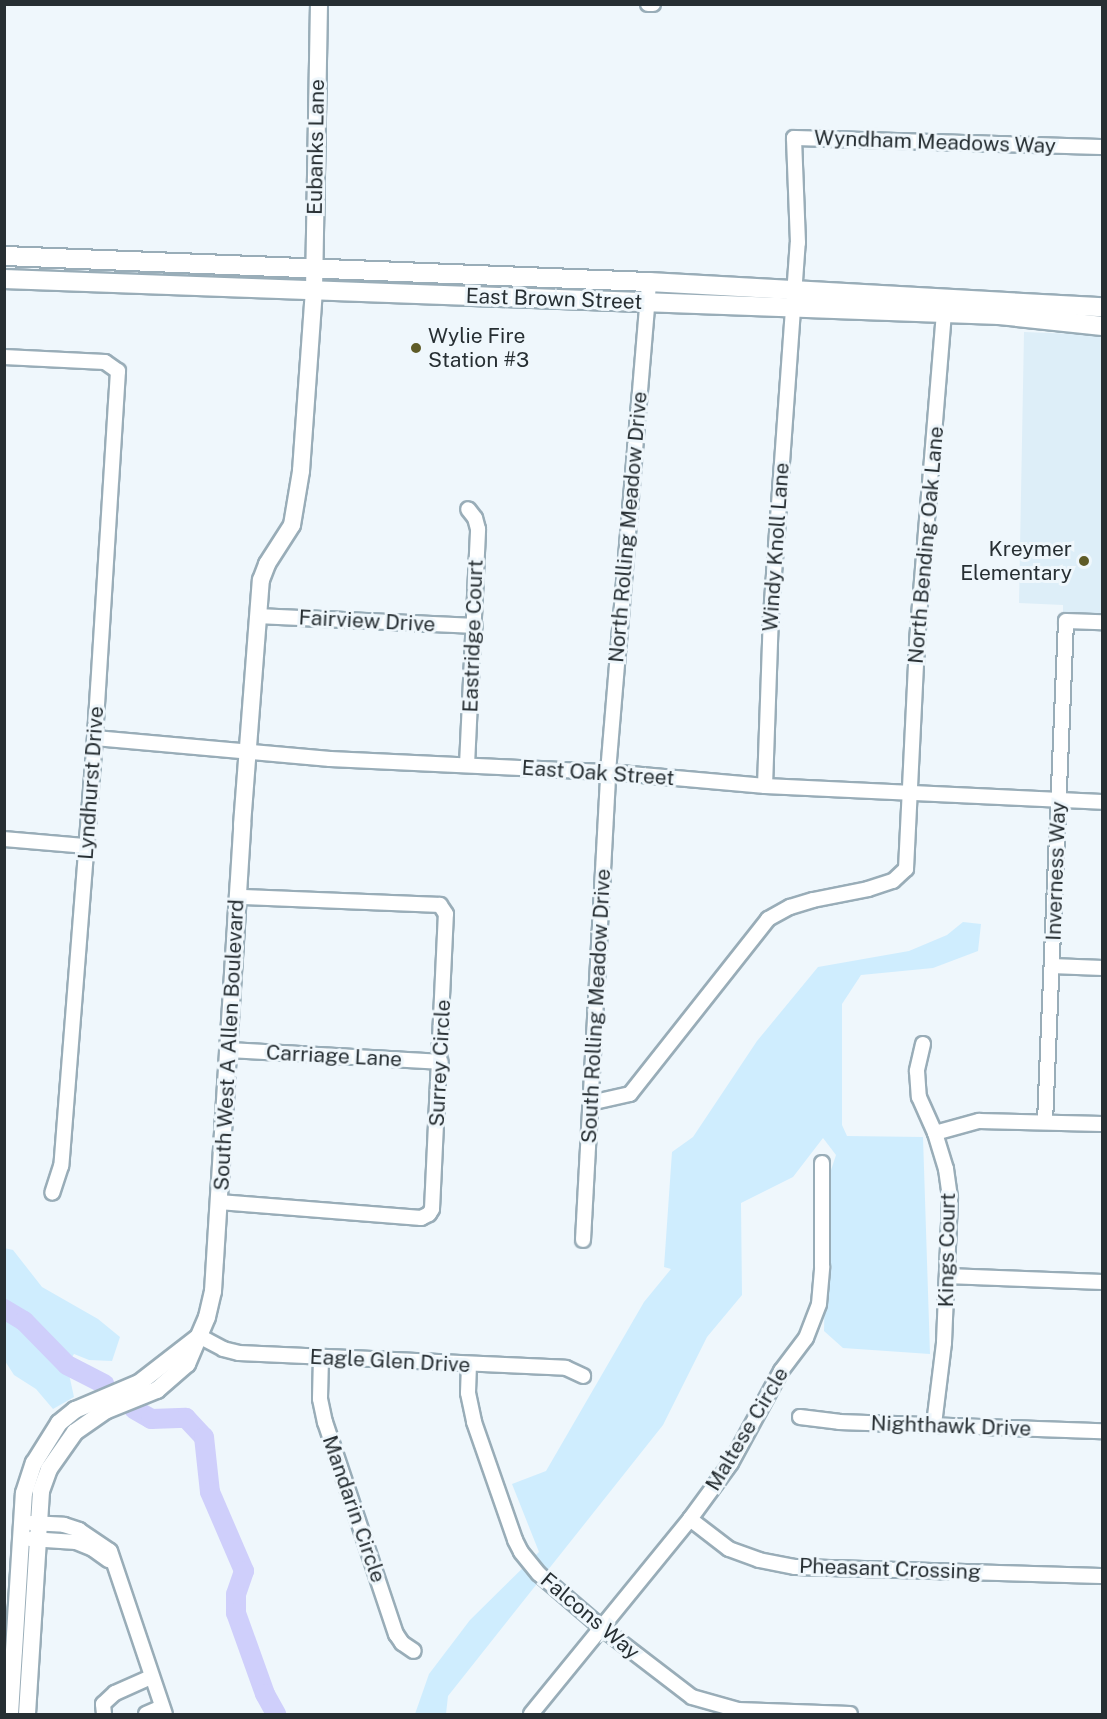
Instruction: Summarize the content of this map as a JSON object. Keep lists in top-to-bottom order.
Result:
{
  "streets": {
    "main road": ["East Brown Street"],
    "street": [
      "Wyndham Meadows Way",
      "Eubanks Lane",
      "North Rolling Meadow Drive",
      "North Bending Oak Lane",
      "Windy Knoll Lane",
      "Fairview Drive",
      "Eastridge Court",
      "East Oak Street",
      "Lyndhurst Drive",
      "Inverness Way",
      "South Rolling Meadow Drive",
      "South West A Allen Boulevard",
      "Carriage Lane",
      "Surrey Circle",
      "Kings Court",
      "Eagle Glen Drive",
      "Nighthawk Drive",
      "Maltese Circle",
      "Mandarin Circle",
      "Pheasant Crossing",
      "Falcons Way"
    ]
  },
  "crossings": [
    ["Wyndham Meadows Way", "East Brown Street"],
    ["Wyndham Meadows Way", "Windy Knoll Lane"],
    ["Eubanks Lane", "East Brown Street"],
    ["Eubanks Lane", "Fairview Drive"],
    ["Eubanks Lane", "South West A Allen Boulevard"],
    ["East Brown Street", "North Rolling Meadow Drive"],
    ["East Brown Street", "North Bending Oak Lane"],
    ["East Brown Street", "Windy Knoll Lane"],
    ["North Rolling Meadow Drive", "East Oak Street"],
    ["North Rolling Meadow Drive", "South Rolling Meadow Drive"],
    ["North Bending Oak Lane", "East Oak Street"],
    ["North Bending Oak Lane", "South Rolling Meadow Drive"],
    ["Windy Knoll Lane", "East Oak Street"],
    ["Fairview Drive", "Eastridge Court"],
    ["Fairview Drive", "South West A Allen Boulevard"],
    ["Eastridge Court", "East Oak Street"],
    ["East Oak Street", "Lyndhurst Drive"],
    ["East Oak Street", "Inverness Way"],
    ["East Oak Street", "South Rolling Meadow Drive"],
    ["East Oak Street", "South West A Allen Boulevard"],
    ["South West A Allen Boulevard", "Carriage Lane"],
    ["South West A Allen Boulevard", "Surrey Circle"],
    ["South West A Allen Boulevard", "Eagle Glen Drive"],
    ["Carriage Lane", "Surrey Circle"],
    ["Kings Court", "Nighthawk Drive"],
    ["Eagle Glen Drive", "Mandarin Circle"],
    ["Eagle Glen Drive", "Falcons Way"],
    ["Maltese Circle", "Pheasant Crossing"],
    ["Maltese Circle", "Falcons Way"]
  ],
  "places": ["Wylie Fire Station #3", "Kreymer Elementary"]
}
